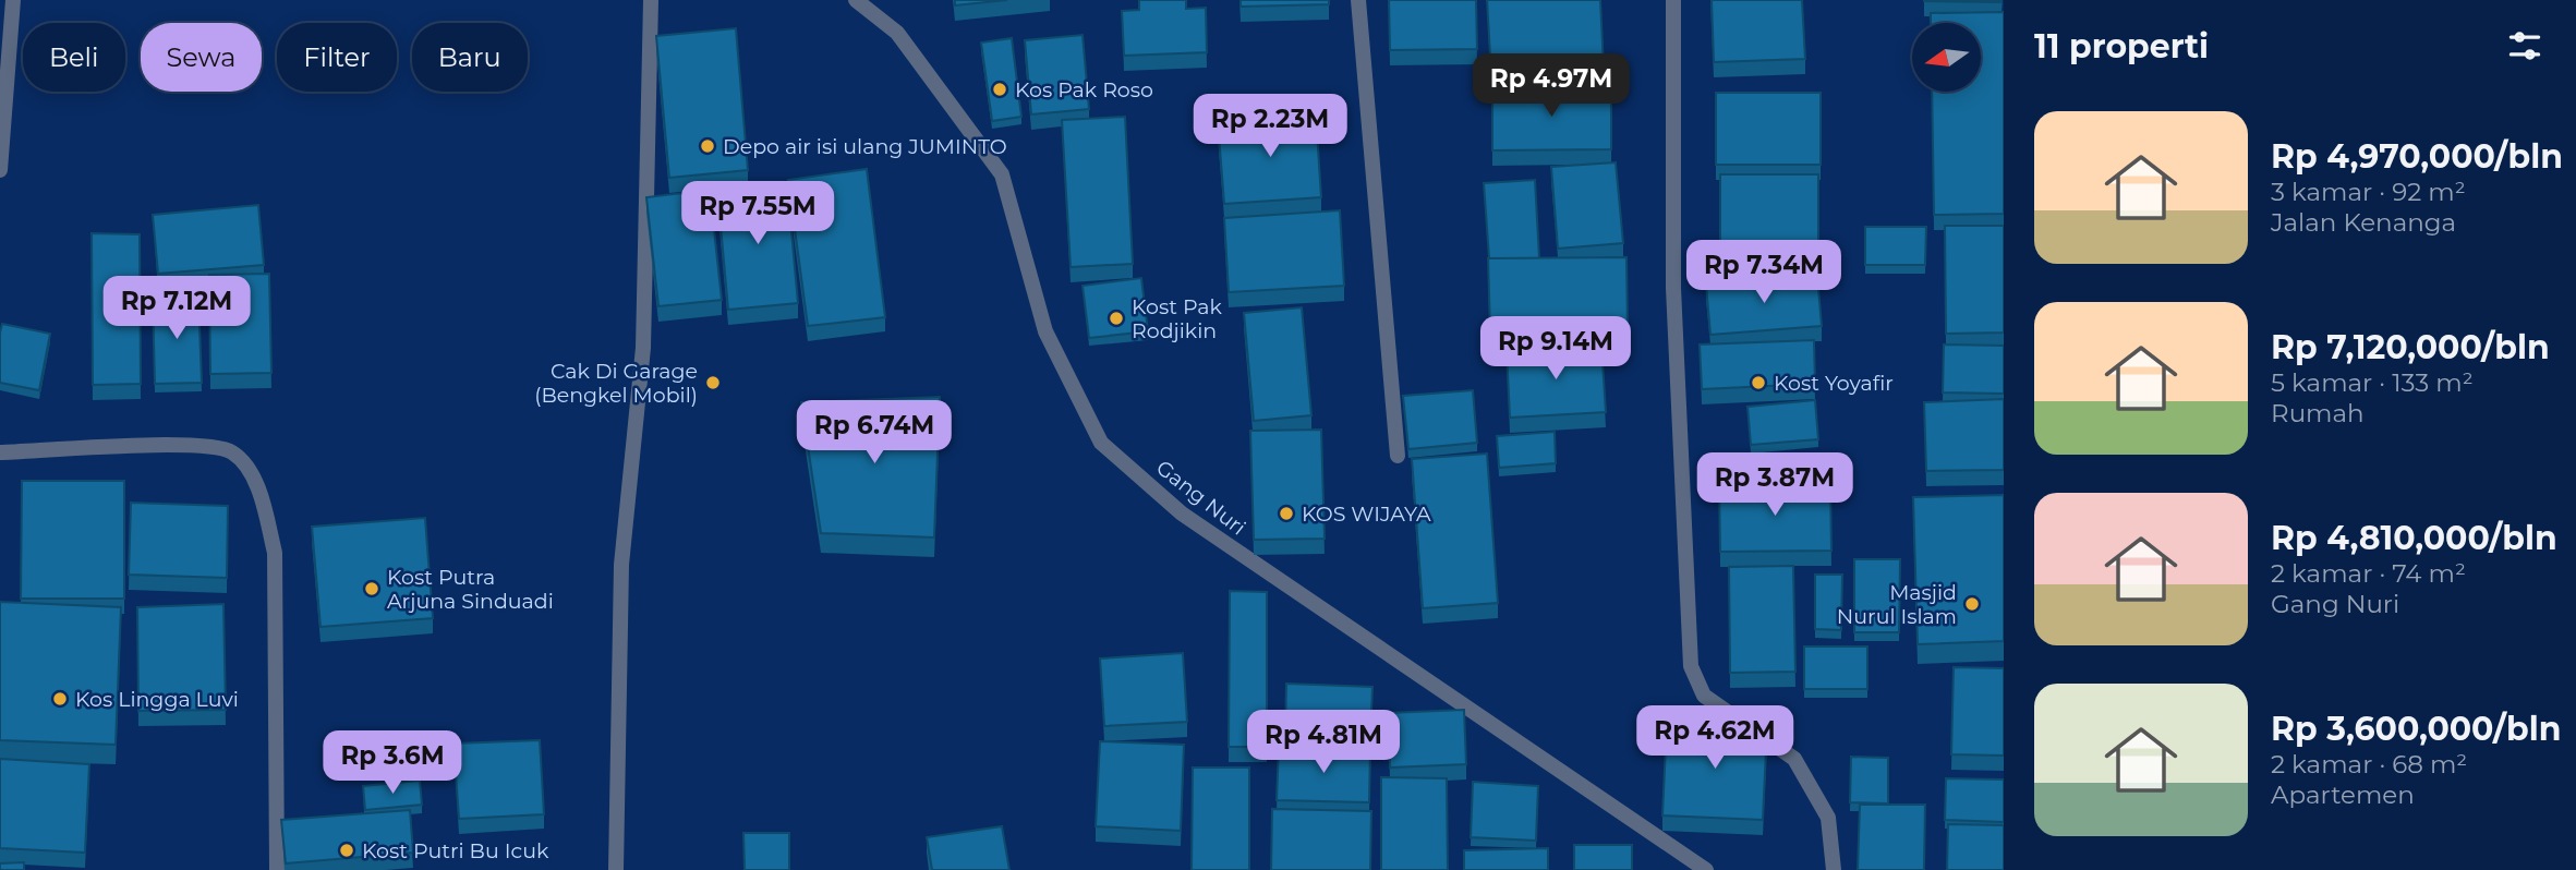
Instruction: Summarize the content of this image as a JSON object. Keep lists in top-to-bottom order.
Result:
{
  "streets": {
    "street": ["Gang Nuri"]
  },
  "places": [
    "Kos Pak Roso",
    "Depo air isi ulang JUMINTO",
    "Kost Pak Rodjikin",
    "Cak Di Garage (Bengkel Mobil)",
    "Kost Yoyafir",
    "KOS WIJAYA",
    "Kost Putra Arjuna Sinduadi",
    "Masjid Nurul Islam",
    "Kos Lingga Luvi",
    "Kost Putri Bu Icuk"
  ],
  "north": "left",
  "page": {
    "heading": "11 properti",
    "chip": [
      "Beli",
      "Sewa",
      "Filter",
      "Baru"
    ],
    "price": [
      "Rp 4.97M",
      "Rp 2.23M",
      "Rp 7.55M",
      "Rp 7.34M",
      "Rp 7.12M",
      "Rp 9.14M",
      "Rp 6.74M",
      "Rp 3.87M",
      "Rp 4.62M",
      "Rp 4.81M",
      "Rp 3.6M"
    ],
    "list": [
      {
        "name": "Rp 4,970,000/bln",
        "note": "3 kamar · 92 m² · Jalan Kenanga"
      },
      {
        "name": "Rp 7,120,000/bln",
        "note": "5 kamar · 133 m² · Rumah"
      },
      {
        "name": "Rp 4,810,000/bln",
        "note": "2 kamar · 74 m² · Gang Nuri"
      },
      {
        "name": "Rp 3,600,000/bln",
        "note": "2 kamar · 68 m² · Apartemen"
      }
    ]
  }
}
